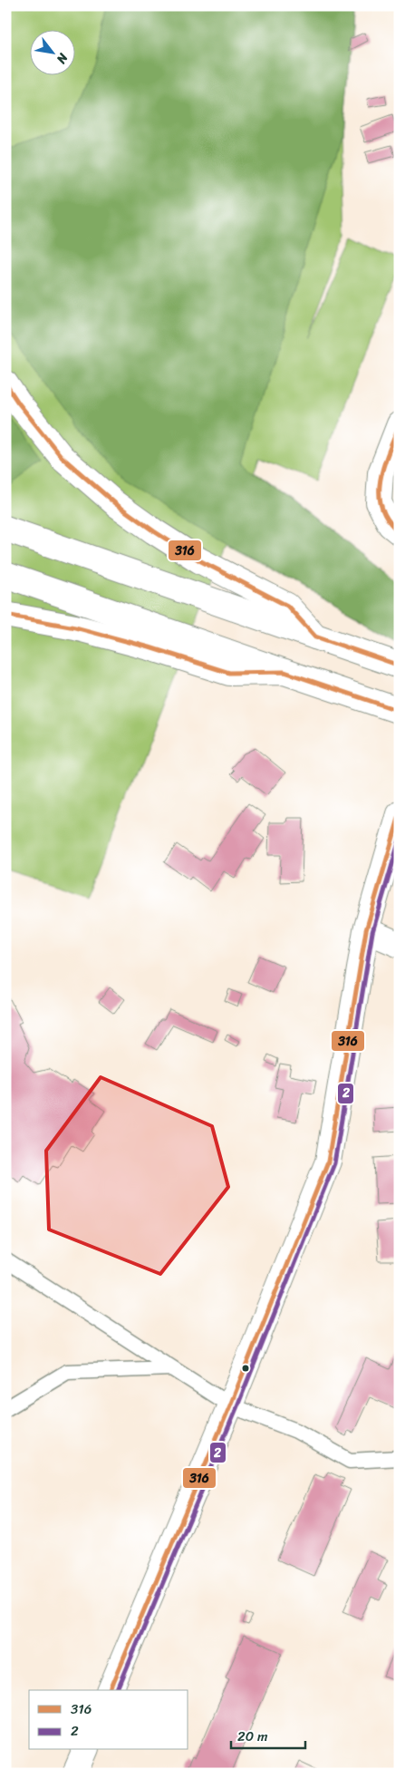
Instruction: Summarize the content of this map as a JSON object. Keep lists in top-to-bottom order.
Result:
{
  "lines": ["transit line 316", "transit line 2"],
  "legend": ["316", "2"],
  "scale_bar": "20 m",
  "north": "bottom right"
}
